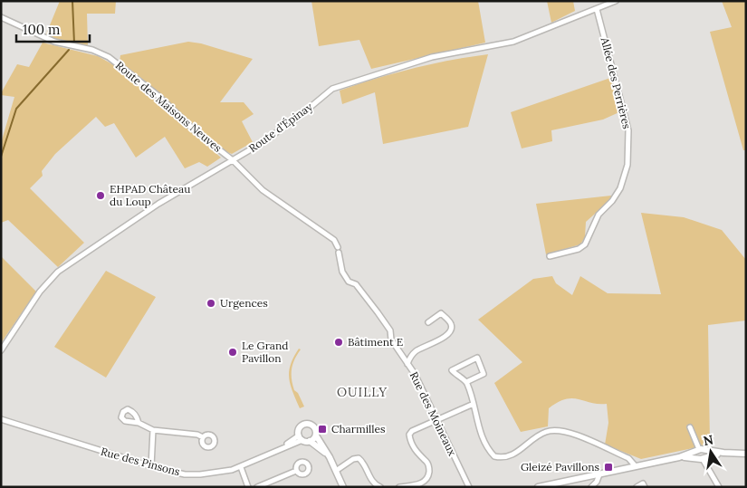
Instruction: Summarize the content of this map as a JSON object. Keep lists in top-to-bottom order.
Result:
{
  "streets": {
    "street": [
      "Allée des Perrières",
      "Route des Maisons Neuves",
      "Route d'Épinay",
      "Rue des Moineaux",
      "Rue des Pinsons"
    ]
  },
  "crossings": [
    ["Allée des Perrières", "Route d'Épinay"],
    ["Route des Maisons Neuves", "Route d'Épinay"]
  ],
  "districts": ["OUILLY"],
  "places": {
    "other": [
      "EHPAD Château du Loup",
      "Urgences",
      "Bâtiment E",
      "Le Grand Pavillon"
    ],
    "transit": ["Charmilles", "Gleizé Pavillons"]
  },
  "scale_bar": "100 m",
  "north": "top"
}
